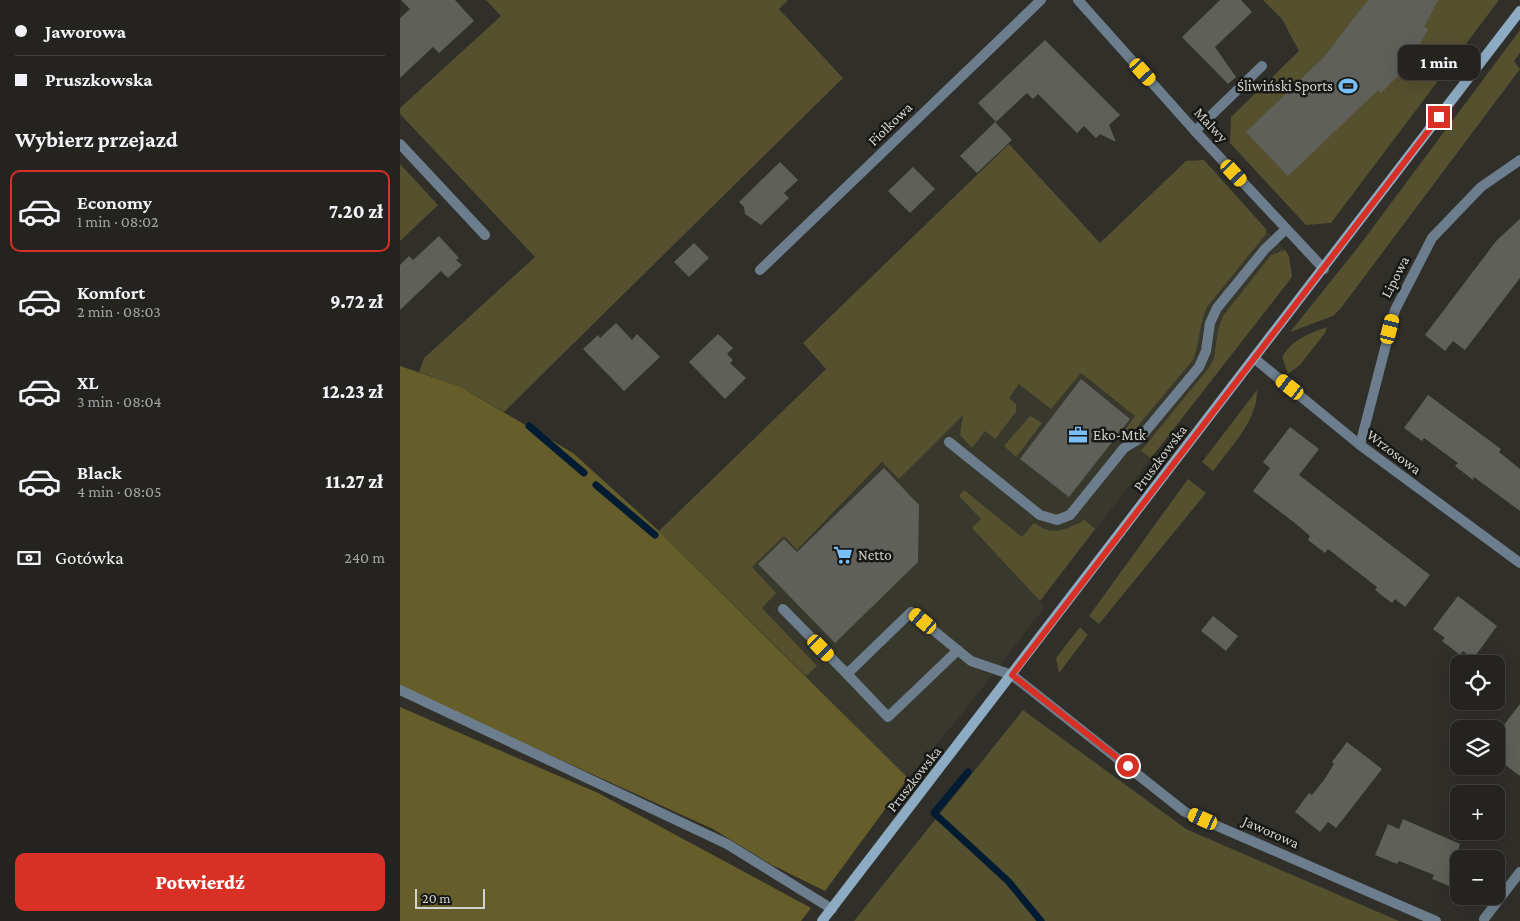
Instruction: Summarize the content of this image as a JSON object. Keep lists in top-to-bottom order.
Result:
{
  "streets": {
    "street": [
      "Fiołkowa",
      "Malwy",
      "Lipowa",
      "Wrzosowa",
      "Pruszkowska",
      "Jaworowa"
    ]
  },
  "crossings": [
    ["Malwy", "Pruszkowska"],
    ["Lipowa", "Wrzosowa"],
    ["Wrzosowa", "Pruszkowska"],
    ["Pruszkowska", "Jaworowa"]
  ],
  "places": {
    "sports": ["Śliwiński Sports"],
    "office": ["Eko-Mtk"],
    "supermarket": ["Netto"]
  },
  "scale_bar": "20 m",
  "page": {
    "banner": ["Jaworowa", "Pruszkowska"],
    "bubble": "1 min",
    "heading": "Wybierz przejazd",
    "list": [
      {
        "name": "Economy",
        "note": "1 min · 08:02",
        "value": "7.20 zł"
      },
      {
        "name": "Komfort",
        "note": "2 min · 08:03",
        "value": "9.72 zł"
      },
      {
        "name": "XL",
        "note": "3 min · 08:04",
        "value": "12.23 zł"
      },
      {
        "name": "Black",
        "note": "4 min · 08:05",
        "value": "11.27 zł"
      }
    ],
    "pay": ["Gotówka", "240 m"],
    "map_buttons": ["+", "−"],
    "buttons": "Potwierdź",
    "scale": "20 m"
  }
}
